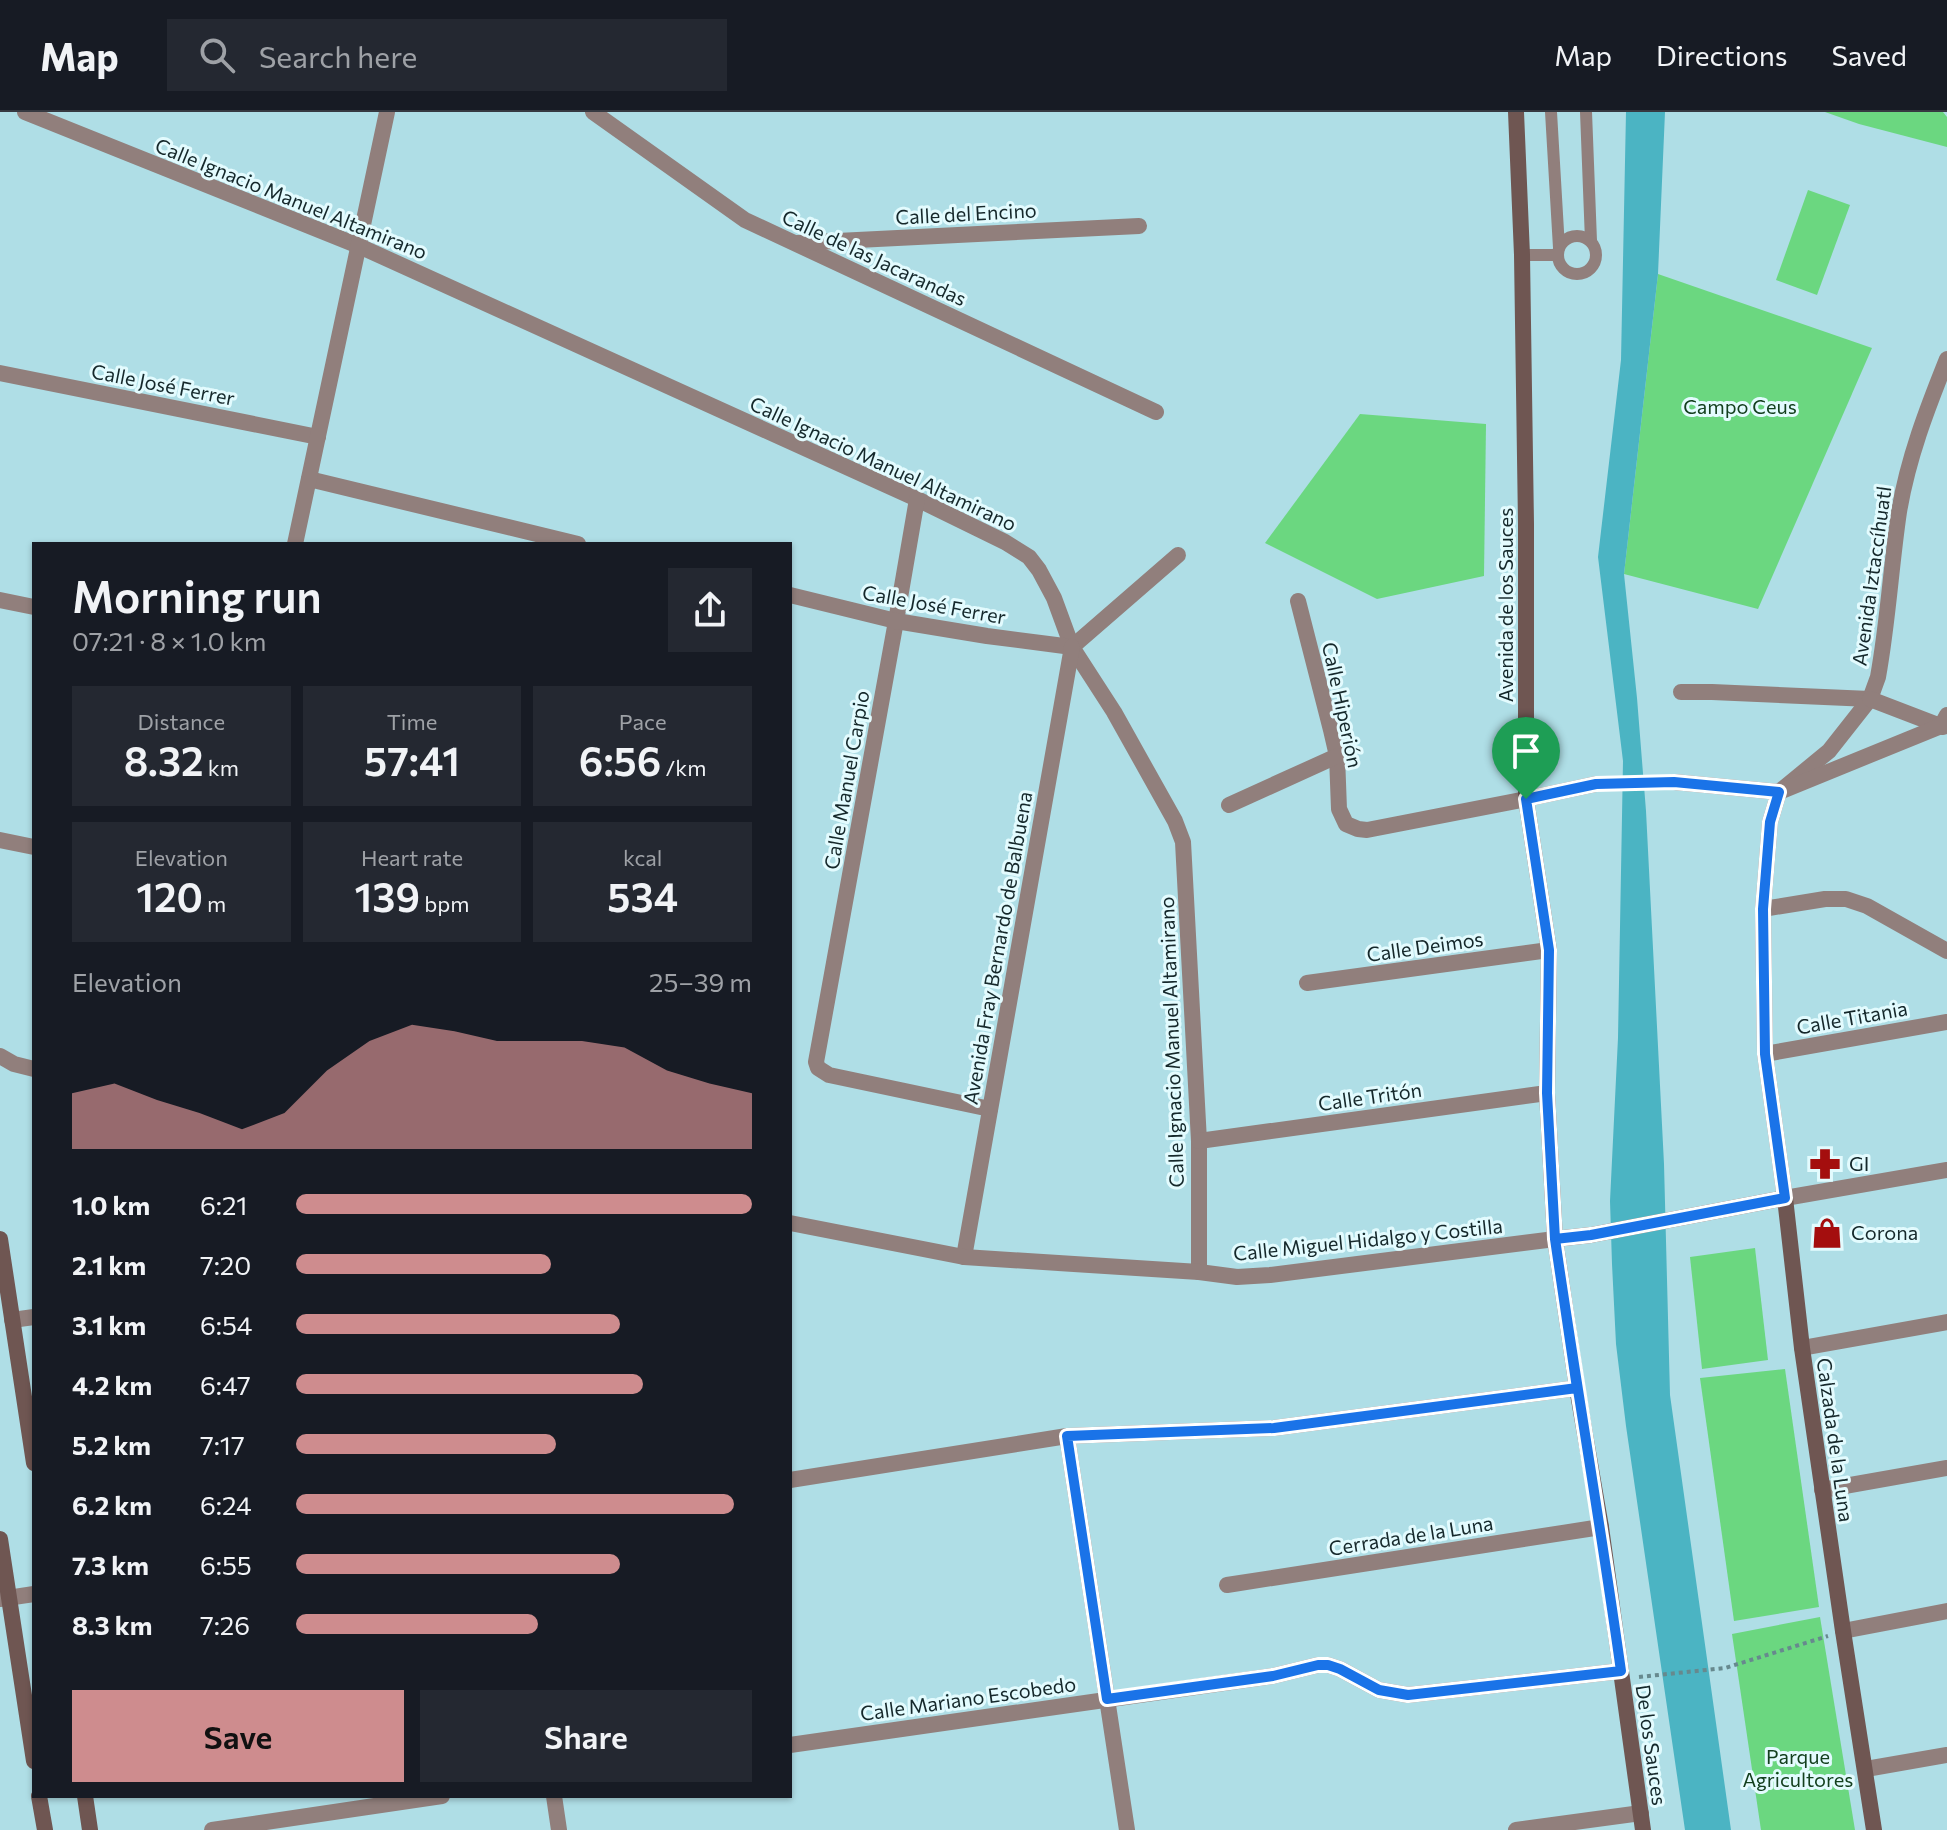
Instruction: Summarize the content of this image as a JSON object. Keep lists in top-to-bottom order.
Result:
{
  "streets": {
    "main road": [
      "Avenida de los Sauces",
      "Calle Miguel Hidalgo y Costilla",
      "Calzada de la Luna",
      "De los Sauces"
    ],
    "street": [
      "Calle Ignacio Manuel Altamirano",
      "Calle del Encino",
      "Calle de las Jacarandas",
      "Calle José Ferrer",
      "Avenida Iztaccíhuatl",
      "Calle Hiperión",
      "Calle Manuel Carpio",
      "Calle Deimos",
      "Avenida Fray Bernardo de Balbuena",
      "Calle Titania",
      "Calle Tritón",
      "Cerrada de la Luna",
      "Calle Mariano Escobedo"
    ]
  },
  "crossings": [
    ["Calle Ignacio Manuel Altamirano", "Calle José Ferrer"],
    ["Calle Ignacio Manuel Altamirano", "Calle Manuel Carpio"],
    ["Calle Ignacio Manuel Altamirano", "Avenida Fray Bernardo de Balbuena"],
    ["Calle Ignacio Manuel Altamirano", "Calle Tritón"],
    ["Calle Ignacio Manuel Altamirano", "Calle Miguel Hidalgo y Costilla"],
    ["Calle del Encino", "Calle de las Jacarandas"],
    ["Calle José Ferrer", "Calle Manuel Carpio"],
    ["Calle José Ferrer", "Avenida Fray Bernardo de Balbuena"],
    ["Avenida de los Sauces", "Calle Hiperión"],
    ["Avenida de los Sauces", "Calle Deimos"],
    ["Avenida de los Sauces", "Calle Tritón"],
    ["Avenida de los Sauces", "Calle Miguel Hidalgo y Costilla"],
    ["Avenida de los Sauces", "De los Sauces"],
    ["Calle Manuel Carpio", "Avenida Fray Bernardo de Balbuena"],
    ["Avenida Fray Bernardo de Balbuena", "Calle Miguel Hidalgo y Costilla"],
    ["Calle Titania", "Calzada de la Luna"],
    ["Calle Miguel Hidalgo y Costilla", "Calzada de la Luna"],
    ["Calle Miguel Hidalgo y Costilla", "De los Sauces"],
    ["Cerrada de la Luna", "De los Sauces"],
    ["Calle Mariano Escobedo", "De los Sauces"]
  ],
  "parks": ["Campo Ceus", "Parque Agricultores"],
  "places": {
    "pharmacy": ["GI"],
    "shop": ["Corona"]
  },
  "page": {
    "header": "Map",
    "search": "Search here",
    "nav": ["Map", "Directions", "Saved"],
    "heading": ["Morning run", "07:21 · 8 × 1.0 km"],
    "stats": [
      ["Distance", "8.32 km"],
      ["Time", "57:41"],
      ["Pace", "6:56 /km"],
      ["Elevation", "120 m"],
      ["Heart rate", "139 bpm"],
      ["kcal", "534"]
    ],
    "chart": ["Elevation", "25–39 m"],
    "list": [
      {
        "name": "1.0 km",
        "note": "6:21"
      },
      {
        "name": "2.1 km",
        "note": "7:20"
      },
      {
        "name": "3.1 km",
        "note": "6:54"
      },
      {
        "name": "4.2 km",
        "note": "6:47"
      },
      {
        "name": "5.2 km",
        "note": "7:17"
      },
      {
        "name": "6.2 km",
        "note": "6:24"
      },
      {
        "name": "7.3 km",
        "note": "6:55"
      },
      {
        "name": "8.3 km",
        "note": "7:26"
      }
    ],
    "buttons": ["Save", "Share"]
  }
}
